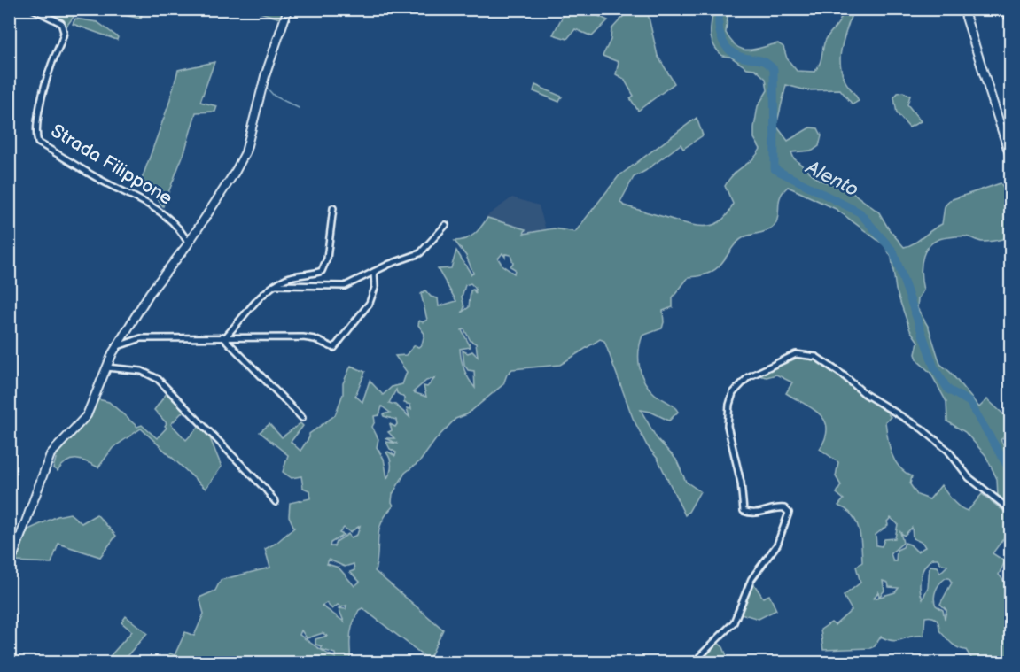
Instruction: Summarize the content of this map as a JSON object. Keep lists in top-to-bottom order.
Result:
{
  "streets": {
    "street": ["Strada Filippone"]
  },
  "water": ["Alento"]
}
